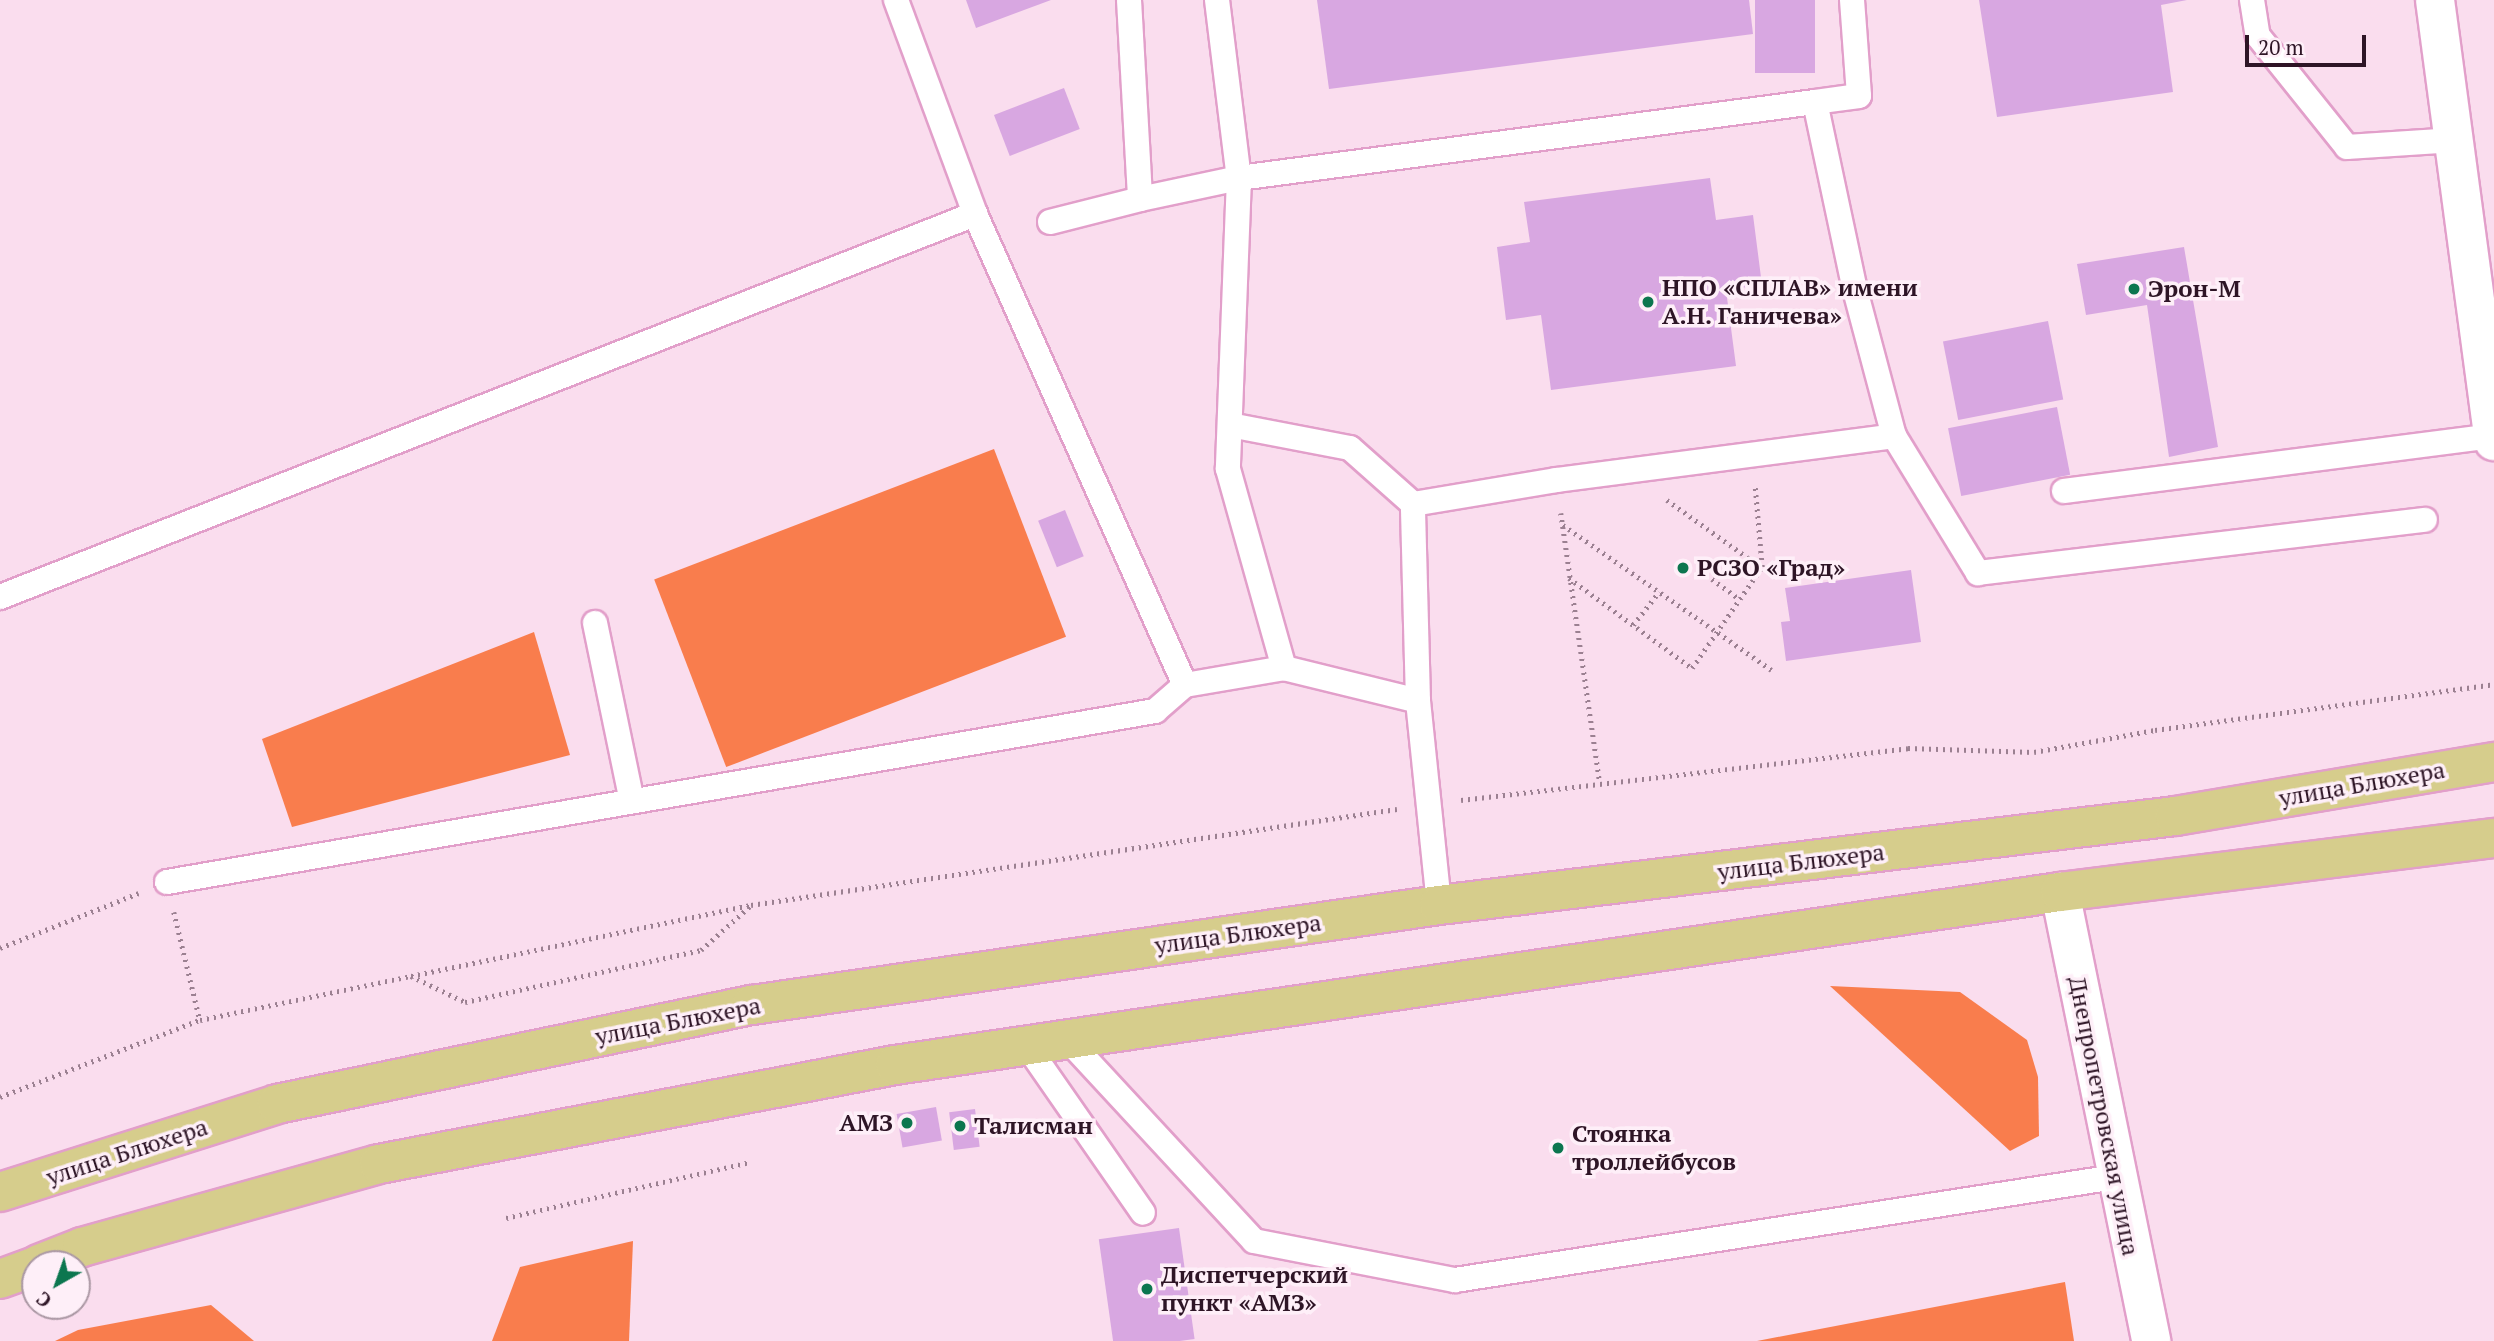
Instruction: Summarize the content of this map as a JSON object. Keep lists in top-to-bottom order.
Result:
{
  "streets": {
    "main road": ["улица Блюхера"],
    "street": ["Днепропетровская улица"]
  },
  "places": [
    "Эрон-М",
    "НПО «СПЛАВ» имени А.Н. Ганичева»",
    "РСЗО «Град»",
    "АМЗ",
    "Талисман",
    "Стоянка троллейбусов",
    "Диспетчерский пункт «АМЗ»"
  ],
  "scale_bar": "20 m",
  "north": "bottom left"
}
